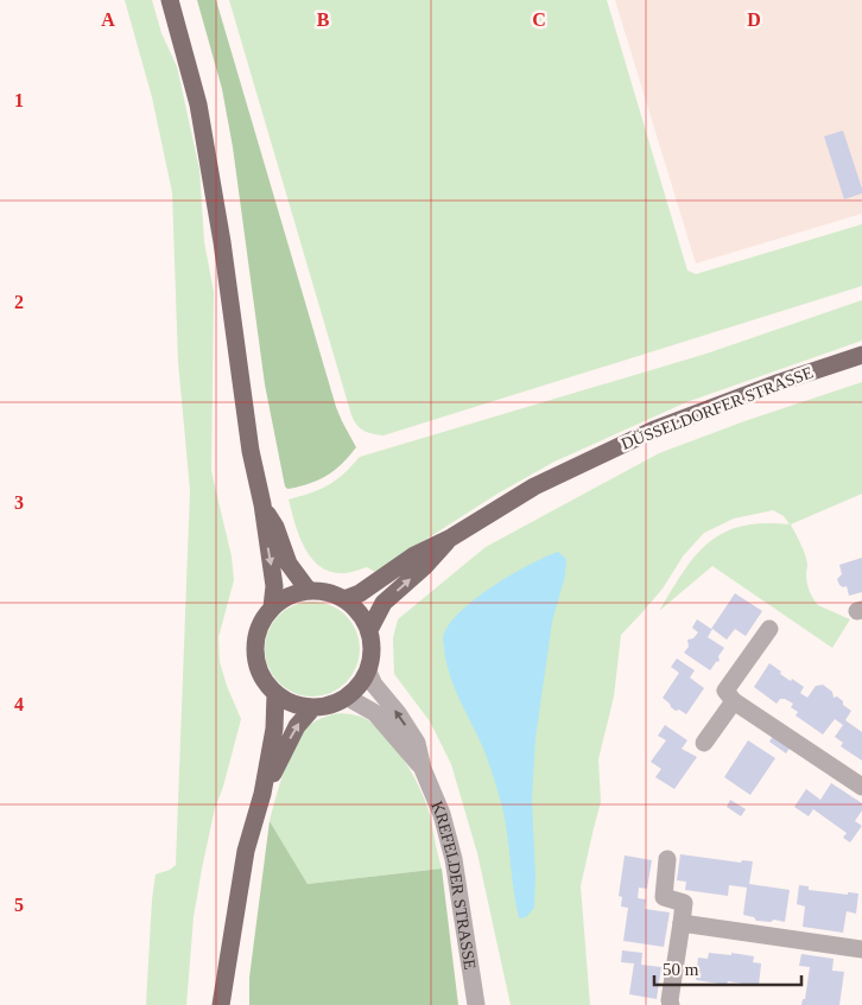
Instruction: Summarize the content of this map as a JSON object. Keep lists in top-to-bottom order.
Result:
{
  "streets": {
    "main road": ["DÜSSELDORFER STRASSE"],
    "street": ["KREFELDER STRASSE"]
  },
  "crossings": [
    ["DÜSSELDORFER STRASSE", "KREFELDER STRASSE"]
  ],
  "scale_bar": "50 m",
  "grid": {
    "columns": [
      "A",
      "B",
      "C",
      "D"
    ],
    "rows": [
      "1",
      "2",
      "3",
      "4",
      "5"
    ]
  }
}
